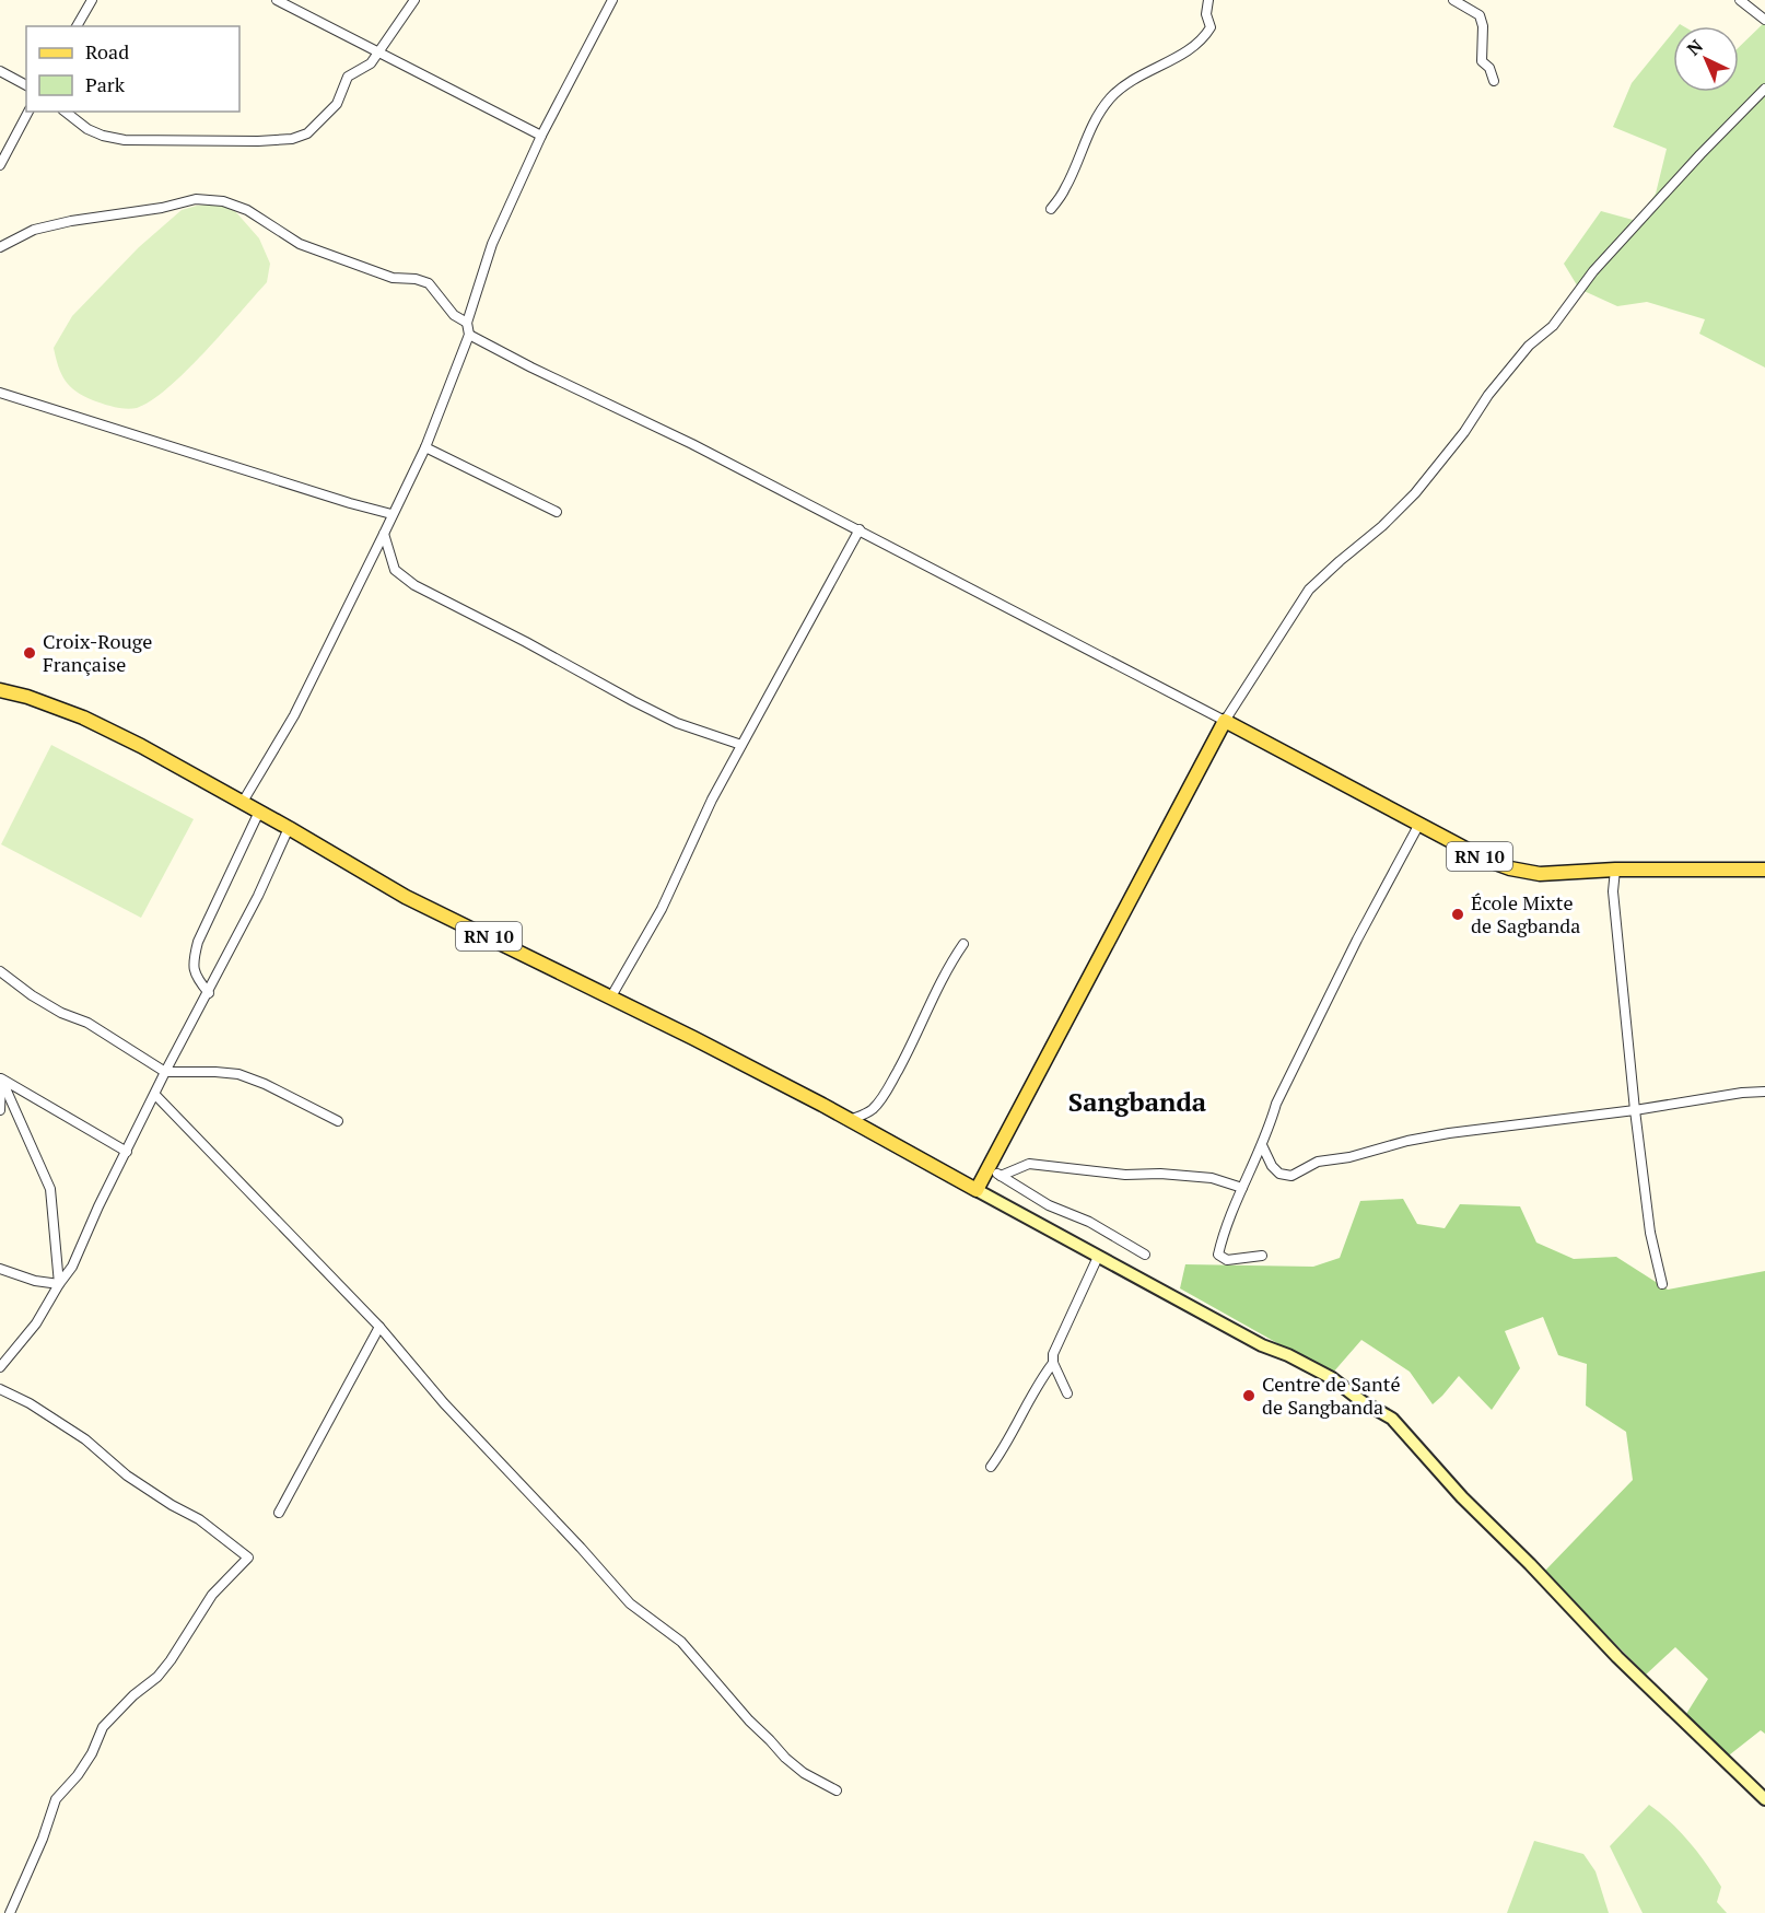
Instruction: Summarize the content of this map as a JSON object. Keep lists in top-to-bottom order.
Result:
{
  "streets": {
    "main road": ["RN 10"]
  },
  "districts": ["Sangbanda"],
  "places": ["Croix-Rouge Française", "École Mixte de Sagbanda", "Centre de Santé de Sangbanda"],
  "legend": ["Road", "Park"],
  "north": "top left"
}
